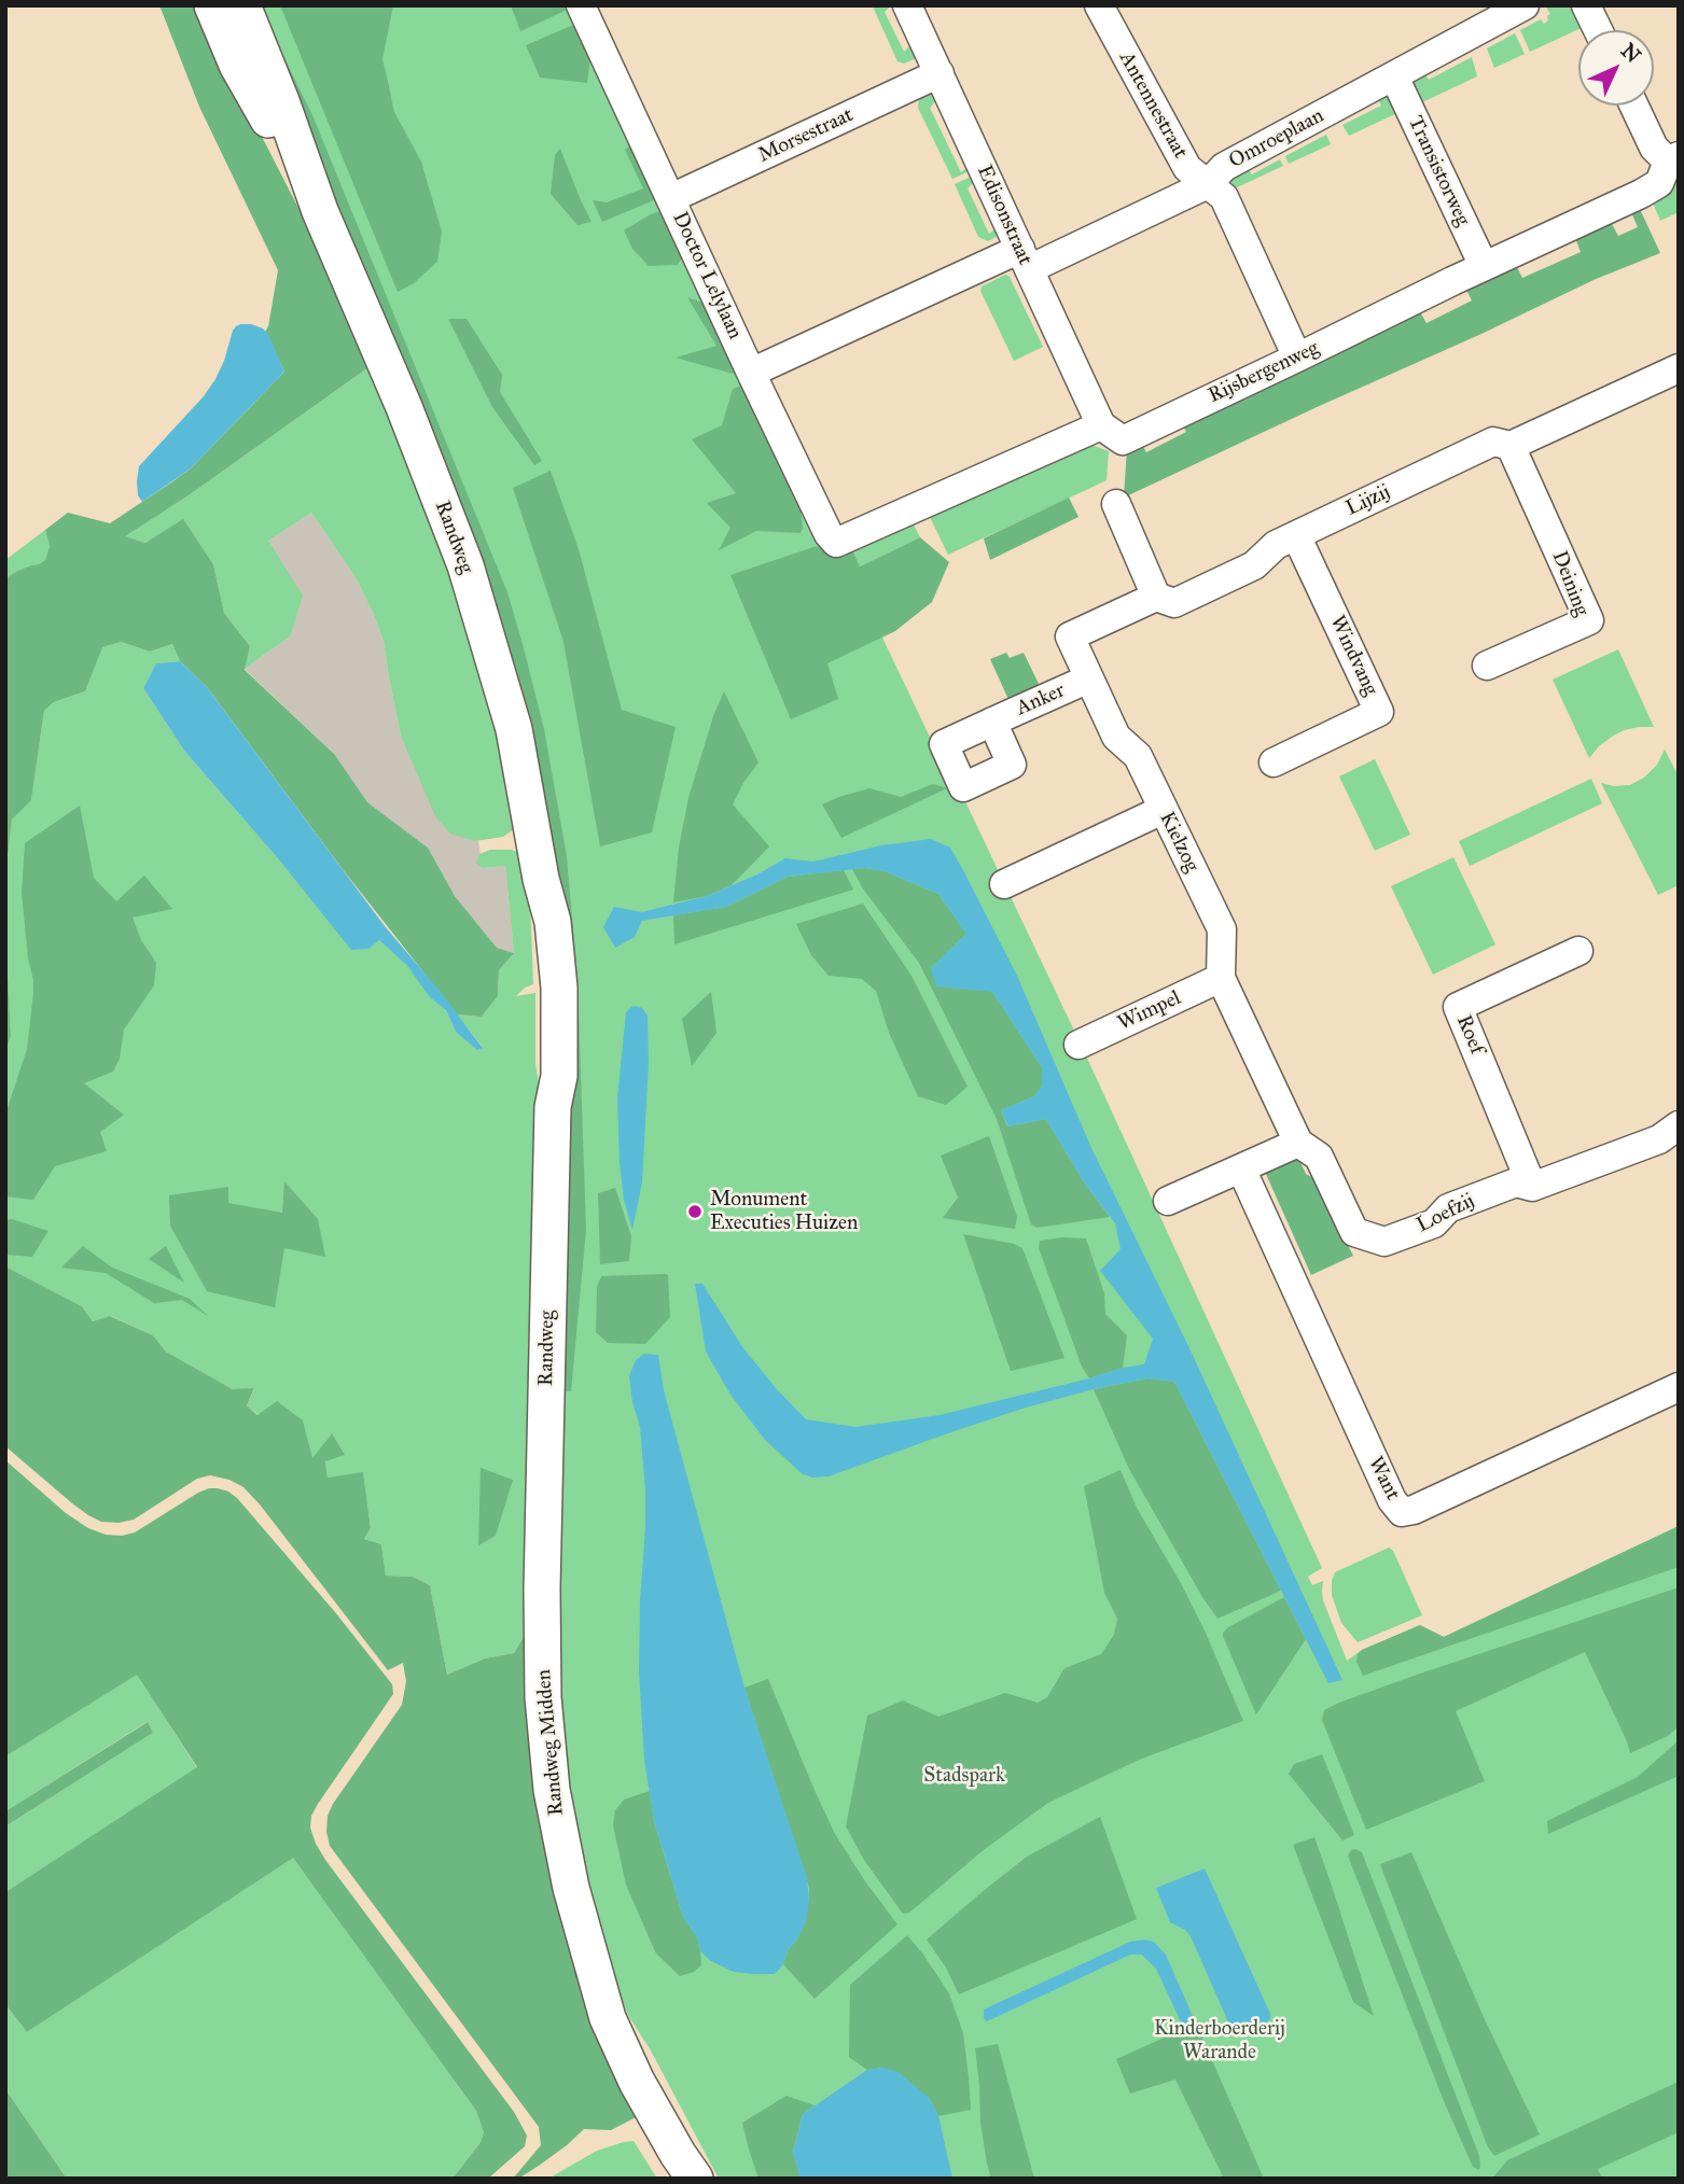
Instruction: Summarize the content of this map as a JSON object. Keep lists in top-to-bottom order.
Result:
{
  "streets": {
    "main road": ["Randweg", "Randweg Midden"],
    "street": [
      "Antennestraat",
      "Morsestraat",
      "Omroeplaan",
      "Transistorweg",
      "Edisonstraat",
      "Doctor Lelylaan",
      "Rijsbergenweg",
      "Lijzij",
      "Deining",
      "Windvang",
      "Anker",
      "Kielzog",
      "Wimpel",
      "Roef",
      "Loefzij",
      "Want"
    ]
  },
  "crossings": [
    ["Antennestraat", "Omroeplaan"],
    ["Antennestraat", "Rijsbergenweg"],
    ["Morsestraat", "Edisonstraat"],
    ["Morsestraat", "Doctor Lelylaan"],
    ["Omroeplaan", "Transistorweg"],
    ["Omroeplaan", "Edisonstraat"],
    ["Omroeplaan", "Doctor Lelylaan"],
    ["Transistorweg", "Rijsbergenweg"],
    ["Edisonstraat", "Doctor Lelylaan"],
    ["Edisonstraat", "Rijsbergenweg"],
    ["Doctor Lelylaan", "Rijsbergenweg"],
    ["Lijzij", "Deining"],
    ["Lijzij", "Windvang"],
    ["Lijzij", "Kielzog"],
    ["Randweg", "Randweg Midden"],
    ["Anker", "Kielzog"],
    ["Kielzog", "Wimpel"],
    ["Kielzog", "Loefzij"],
    ["Roef", "Loefzij"]
  ],
  "parks": ["Stadspark", "Kinderboerderij Warande"],
  "places": ["Monument Executies Huizen"],
  "north": "top right"
}
